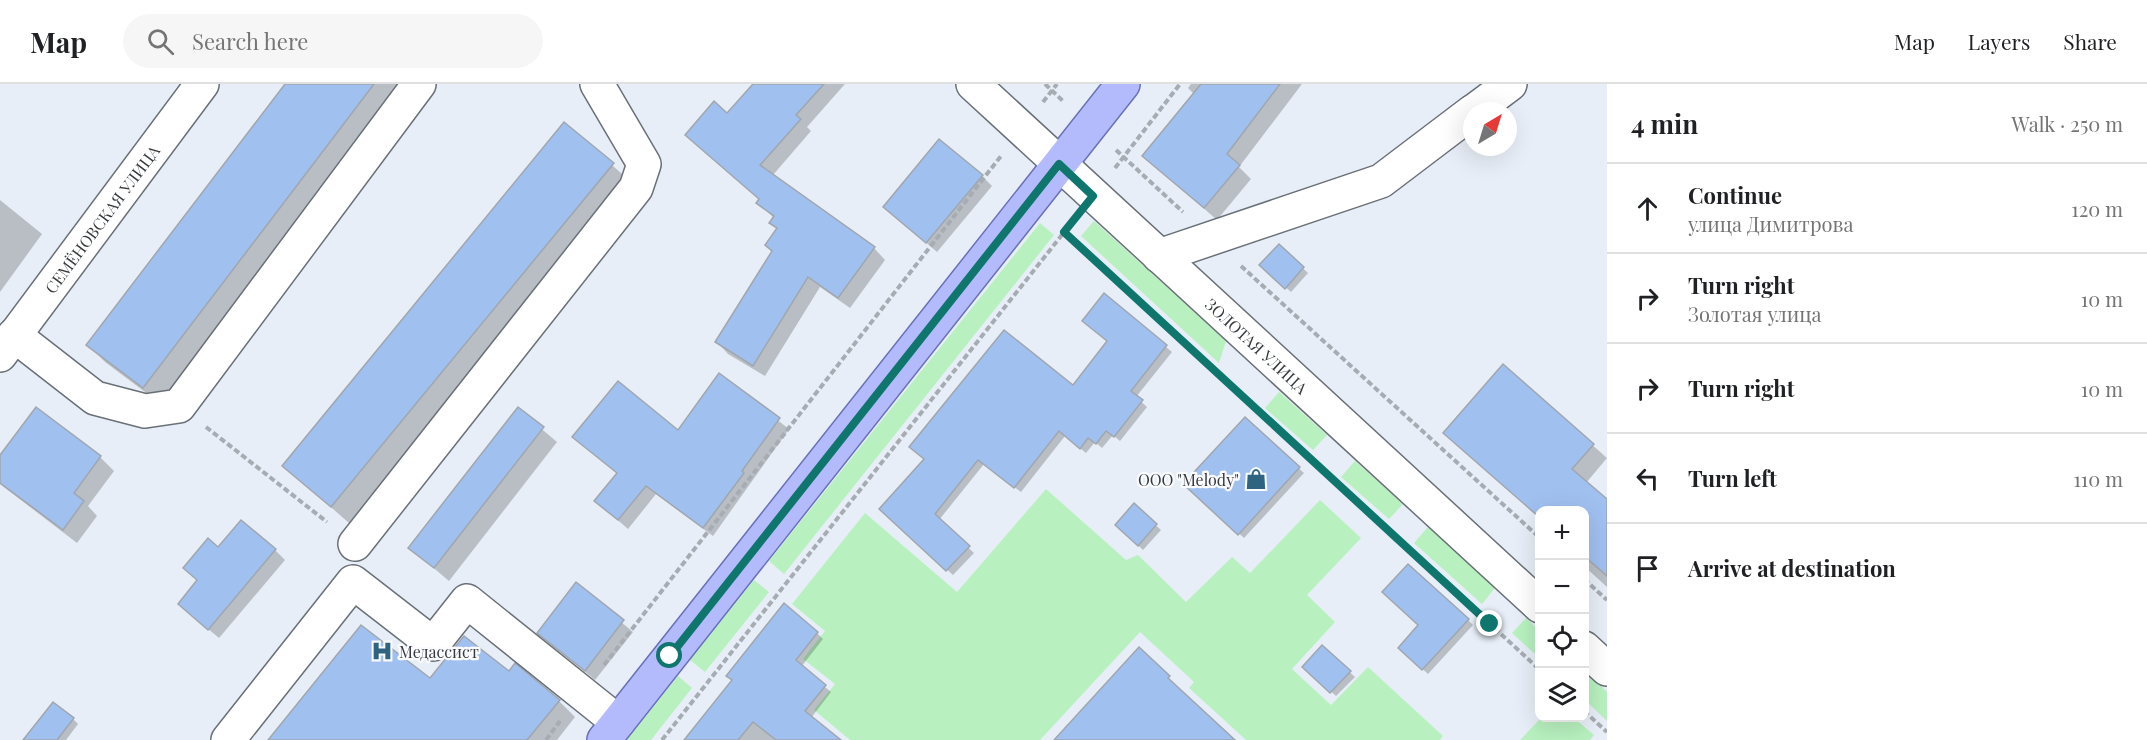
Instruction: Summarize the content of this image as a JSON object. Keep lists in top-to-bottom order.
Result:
{
  "streets": {
    "street": ["СЕМЁНОВСКАЯ УЛИЦА", "ЗОЛОТАЯ УЛИЦА"]
  },
  "places": {
    "shop": ["ООО \"Melody\""],
    "hospital": ["Медассист"]
  },
  "north": "top right",
  "page": {
    "header": "Map",
    "search": "Search here",
    "nav": ["Map", "Layers", "Share"],
    "heading": ["4 min", "Walk · 250 m"],
    "list": [
      ["Continue", "улица Димитрова", "120 m"],
      ["Turn right", "Золотая улица", "10 m"],
      ["Turn right", "10 m"],
      ["Turn left", "110 m"],
      "Arrive at destination"
    ],
    "map_buttons": ["+", "−"]
  }
}
